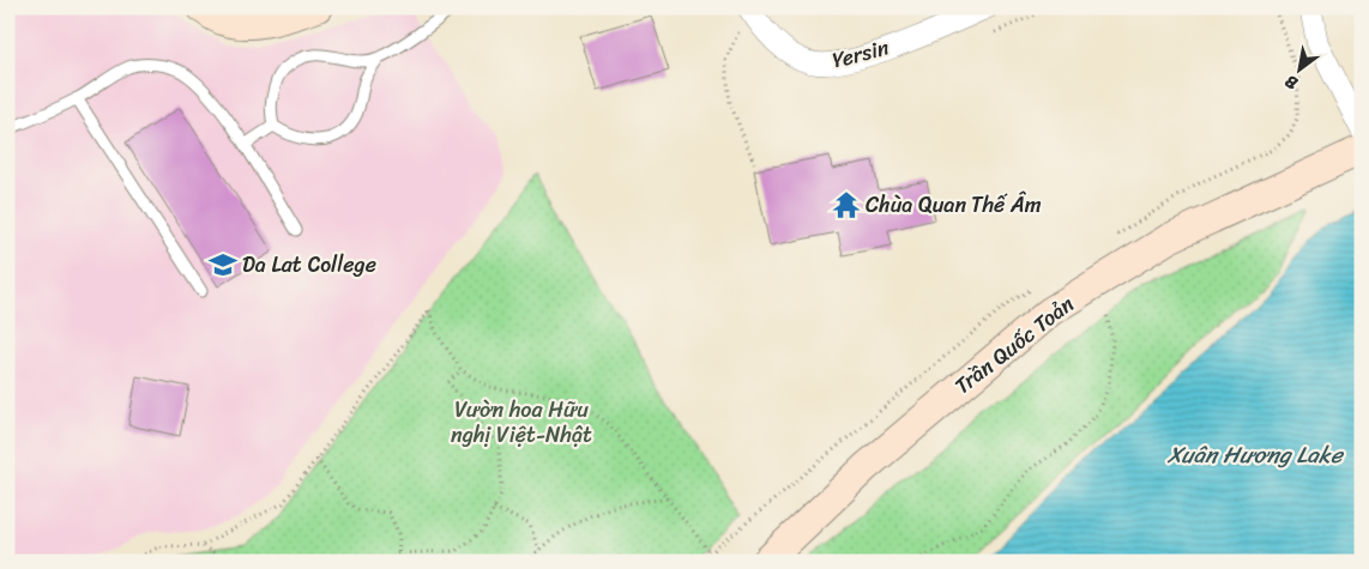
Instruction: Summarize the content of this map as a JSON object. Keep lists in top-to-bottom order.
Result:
{
  "streets": {
    "main road": ["Trần Quốc Toản"],
    "street": ["Yersin"]
  },
  "water": ["Xuân Hương Lake"],
  "parks": ["Vườn hoa Hữu nghị Việt-Nhật"],
  "places": {
    "temple": ["Chùa Quan Thế Âm"],
    "school or university": ["Da Lat College"]
  },
  "north": "bottom left"
}
